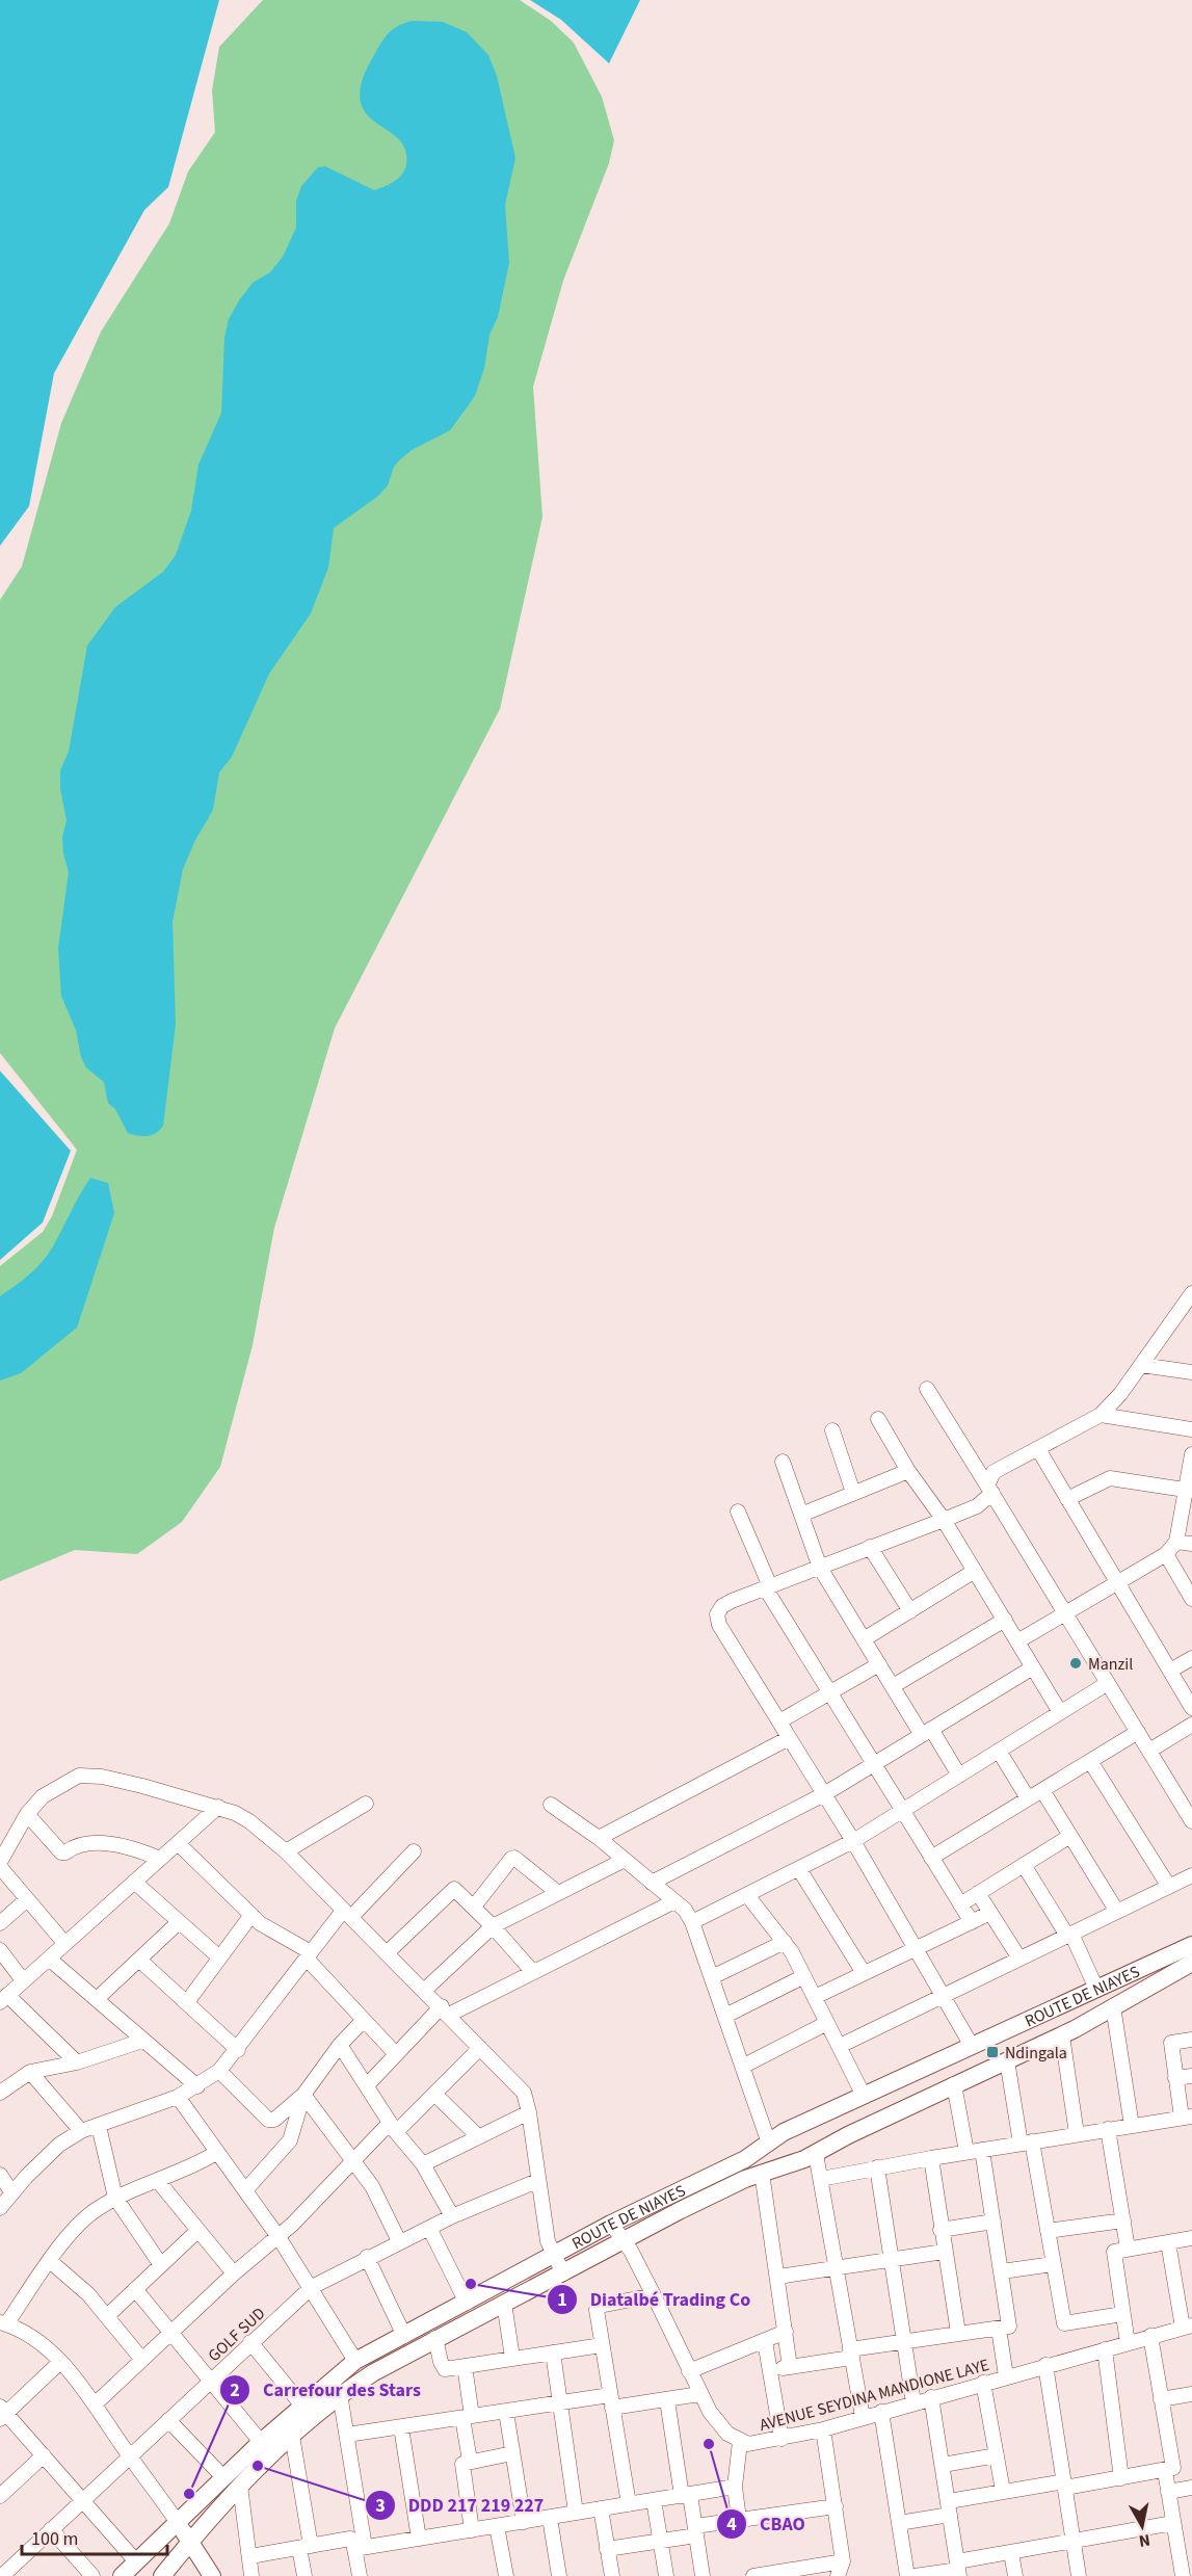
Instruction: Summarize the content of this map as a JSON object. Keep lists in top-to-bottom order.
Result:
{
  "streets": {
    "main road": ["ROUTE DE NIAYES"],
    "street": ["GOLF SUD", "AVENUE SEYDINA MANDIONE LAYE"]
  },
  "crossings": [
    ["ROUTE DE NIAYES", "AVENUE SEYDINA MANDIONE LAYE"]
  ],
  "places": {
    "other": [
      "Manzil",
      "Diatalbé Trading Co",
      "CBAO",
      "DDD 217 219 227",
      "Carrefour des Stars"
    ],
    "transit": ["Ndingala"]
  },
  "scale_bar": "100 m",
  "north": "bottom"
}
